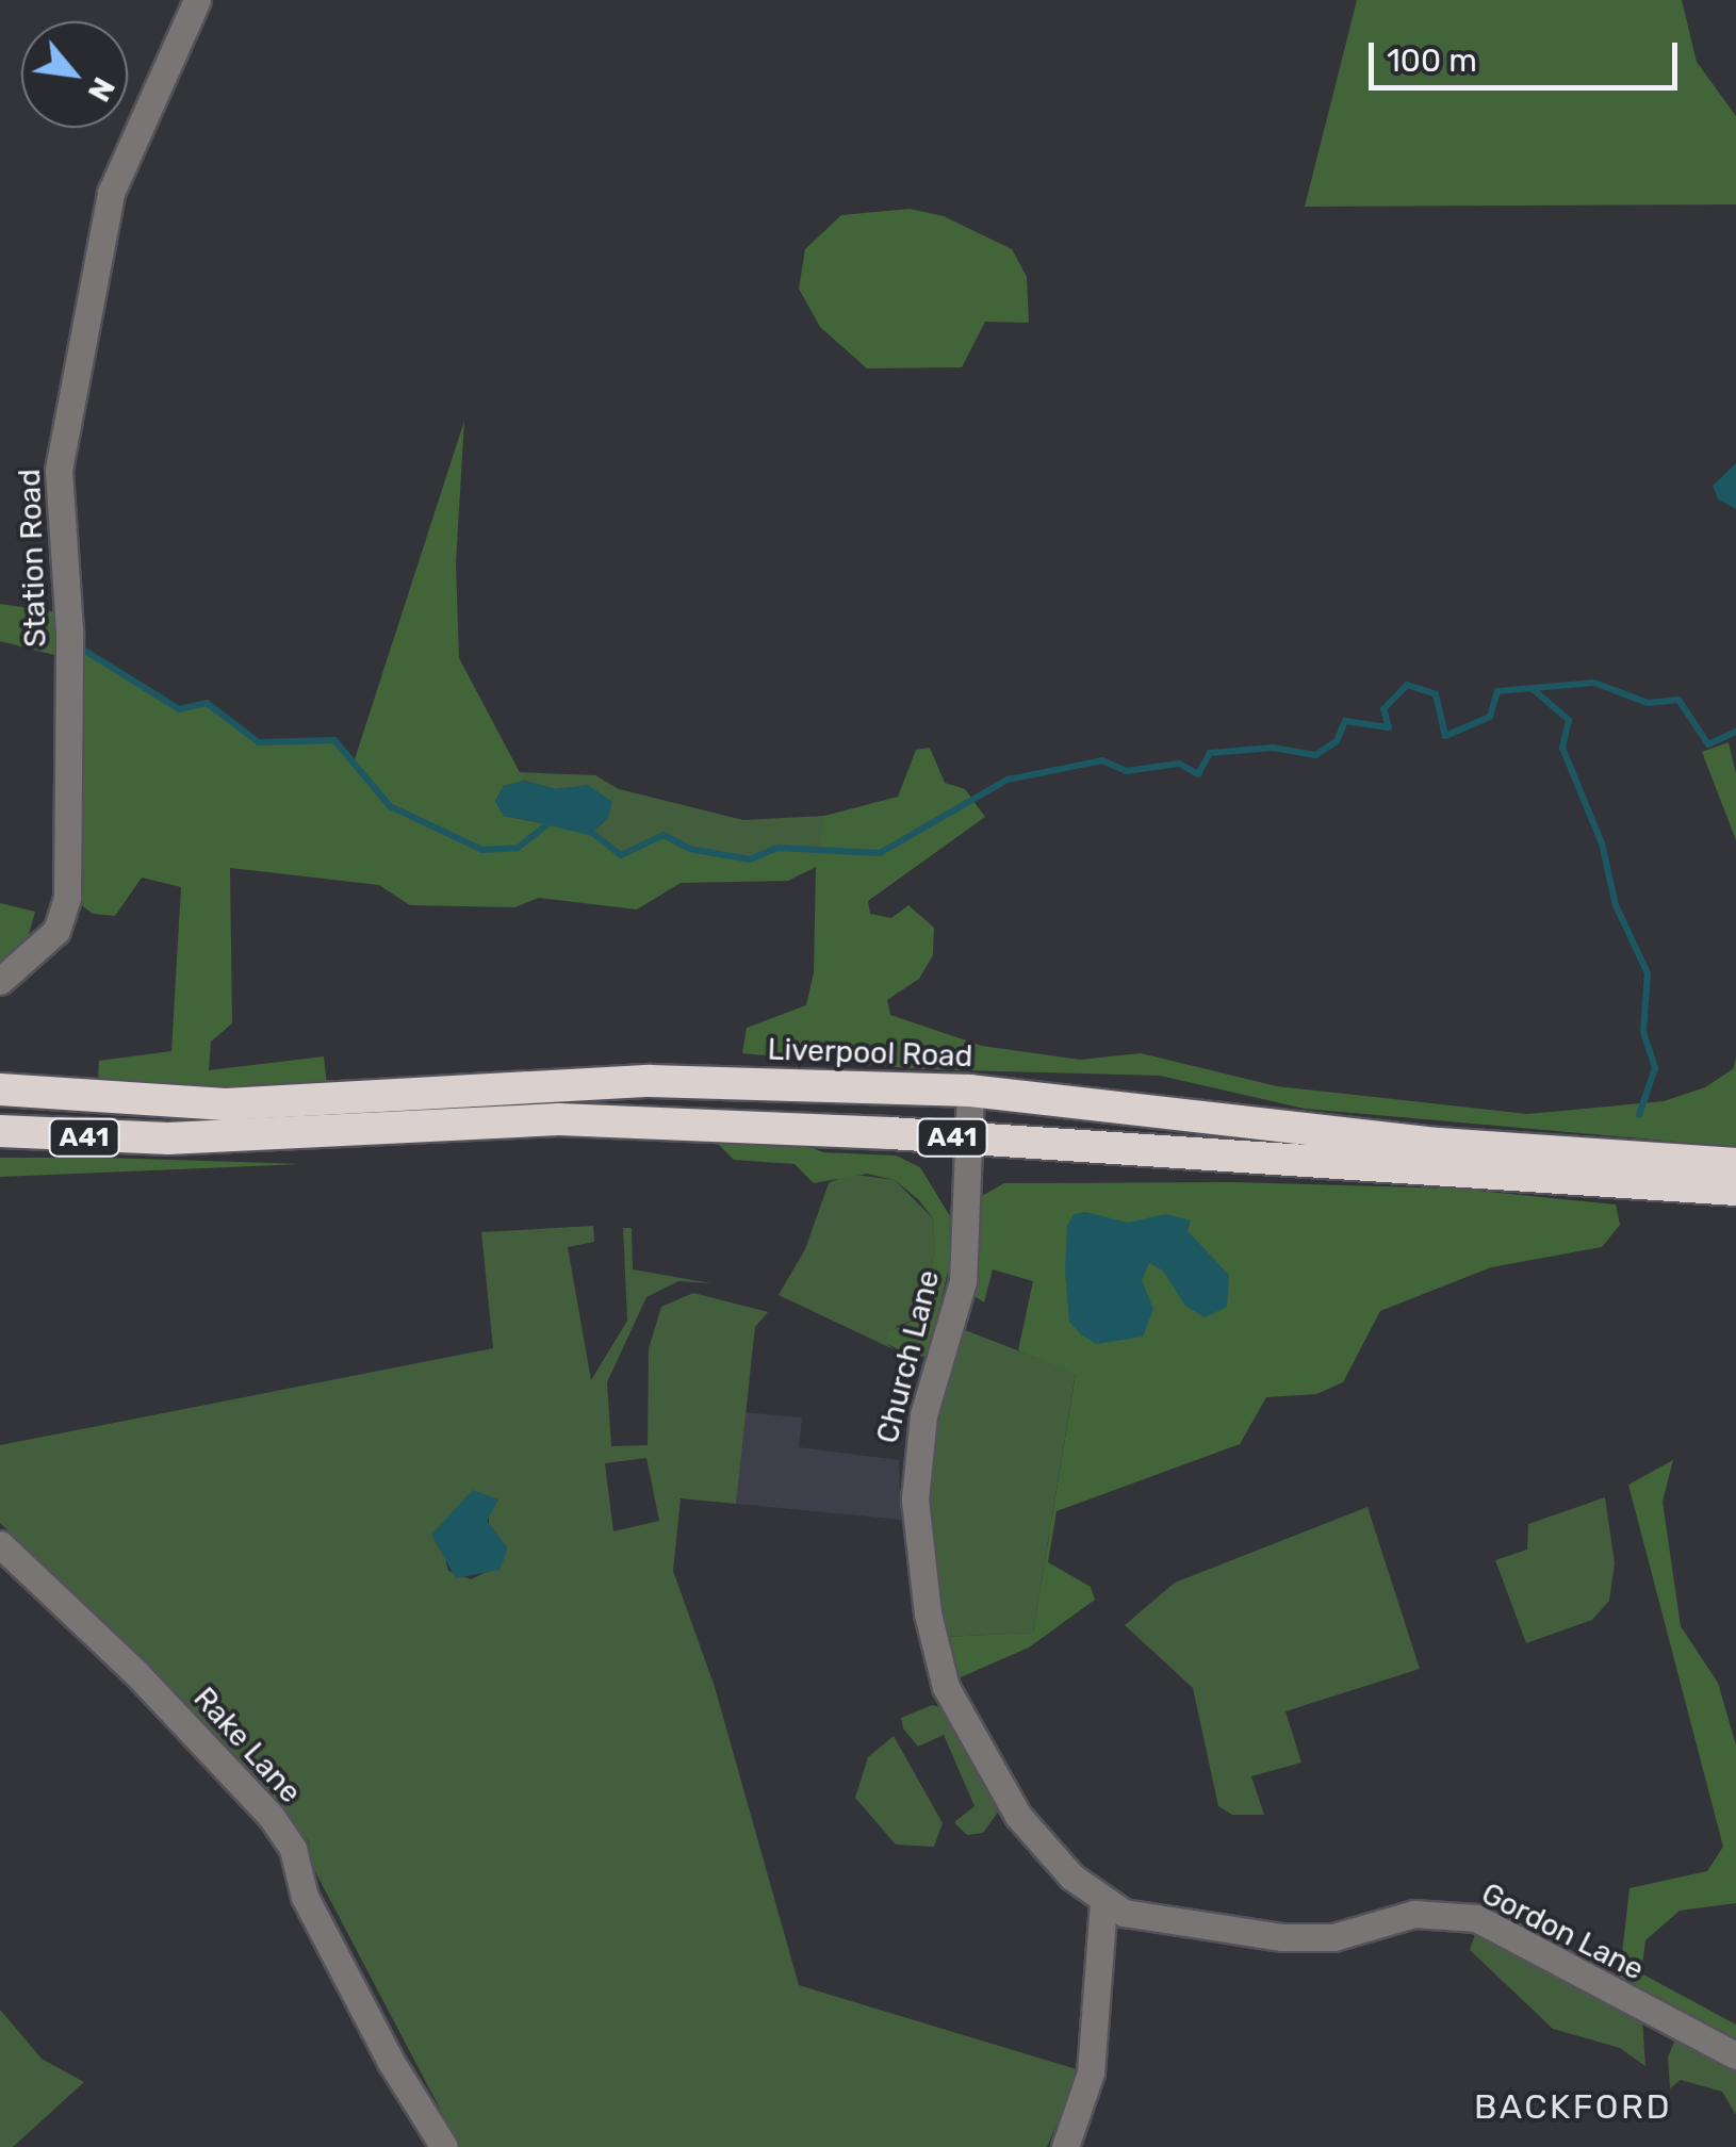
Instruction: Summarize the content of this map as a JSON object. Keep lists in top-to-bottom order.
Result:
{
  "streets": {
    "highway": ["Liverpool Road", "A41"],
    "street": [
      "Station Road",
      "Church Lane",
      "Rake Lane",
      "Gordon Lane"
    ]
  },
  "crossings": [
    ["Liverpool Road", "Church Lane"],
    ["A41", "Church Lane"],
    ["Church Lane", "Gordon Lane"]
  ],
  "districts": ["BACKFORD"],
  "scale_bar": "100 m",
  "north": "bottom right"
}
